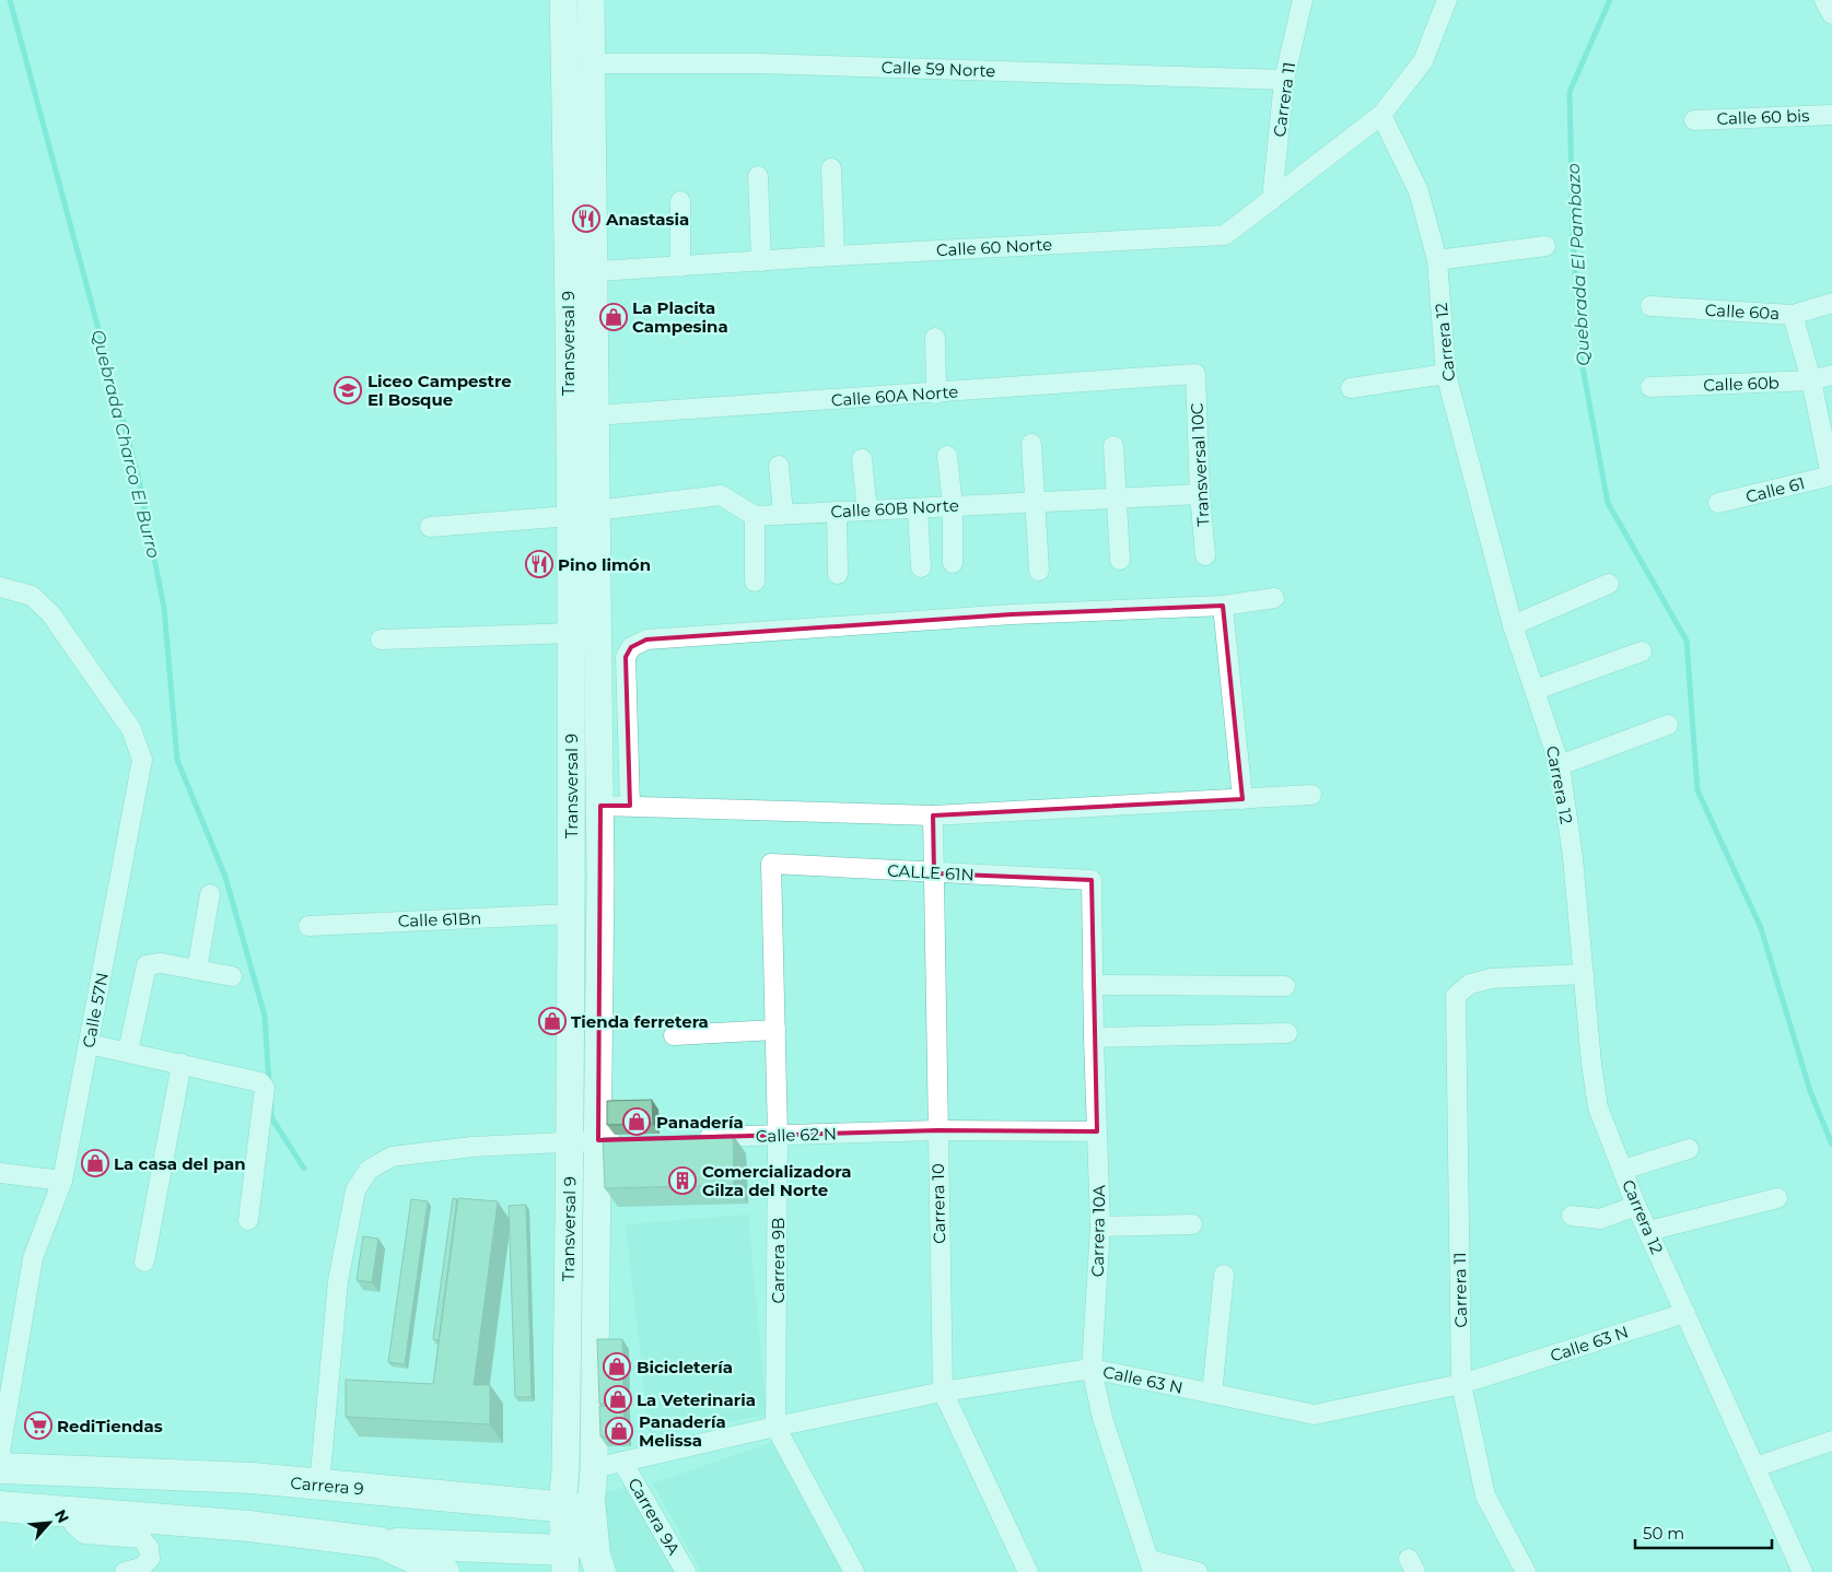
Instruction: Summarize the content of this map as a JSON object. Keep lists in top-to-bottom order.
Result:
{
  "streets": {
    "main road": ["Transversal 9", "Carrera 9"],
    "street": [
      "Calle 59 Norte",
      "Carrera 11",
      "Calle 60 bis",
      "Calle 60 Norte",
      "Calle 60a",
      "Carrera 12",
      "Calle 60b",
      "Calle 60A Norte",
      "Transversal 10C",
      "Calle 61",
      "Calle 60B Norte",
      "CALLE 61N",
      "Calle 61Bn",
      "Calle 57N",
      "Calle 62 N",
      "Carrera 10",
      "Carrera 10A",
      "Carrera 9B",
      "Calle 63 N",
      "Carrera 9A"
    ]
  },
  "crossings": [
    ["Calle 59 Norte", "Carrera 11"],
    ["Calle 59 Norte", "Transversal 9"],
    ["Carrera 11", "Calle 60 Norte"],
    ["Carrera 11", "Carrera 12"],
    ["Carrera 11", "Calle 63 N"],
    ["Calle 60 Norte", "Carrera 12"],
    ["Calle 60 Norte", "Transversal 9"],
    ["Carrera 12", "Calle 63 N"],
    ["Transversal 9", "Calle 60A Norte"],
    ["Transversal 9", "Calle 61Bn"],
    ["Transversal 9", "Calle 63 N"],
    ["Transversal 9", "Carrera 9"],
    ["Calle 60A Norte", "Transversal 10C"],
    ["Transversal 10C", "Calle 60B Norte"],
    ["CALLE 61N", "Carrera 10"],
    ["CALLE 61N", "Carrera 10A"],
    ["CALLE 61N", "Carrera 9B"],
    ["Calle 62 N", "Carrera 10"],
    ["Calle 62 N", "Carrera 10A"],
    ["Calle 62 N", "Carrera 9B"],
    ["Carrera 10", "Calle 63 N"],
    ["Carrera 10A", "Calle 63 N"],
    ["Carrera 9B", "Calle 63 N"],
    ["Calle 63 N", "Carrera 9A"]
  ],
  "water": ["Quebrada El Pambazo", "Quebrada Charco El Burro"],
  "places": {
    "restaurant": ["Anastasia", "Pino limón"],
    "shop": [
      "La Placita Campesina",
      "Tienda ferretera",
      "Panadería",
      "La casa del pan",
      "Bicicletería",
      "La Veterinaria",
      "Panadería Melissa"
    ],
    "school or university": ["Liceo Campestre El Bosque"],
    "building": ["Comercializadora Gilza del Norte"],
    "supermarket": ["RediTiendas"]
  },
  "scale_bar": "50 m",
  "north": "top right"
}
